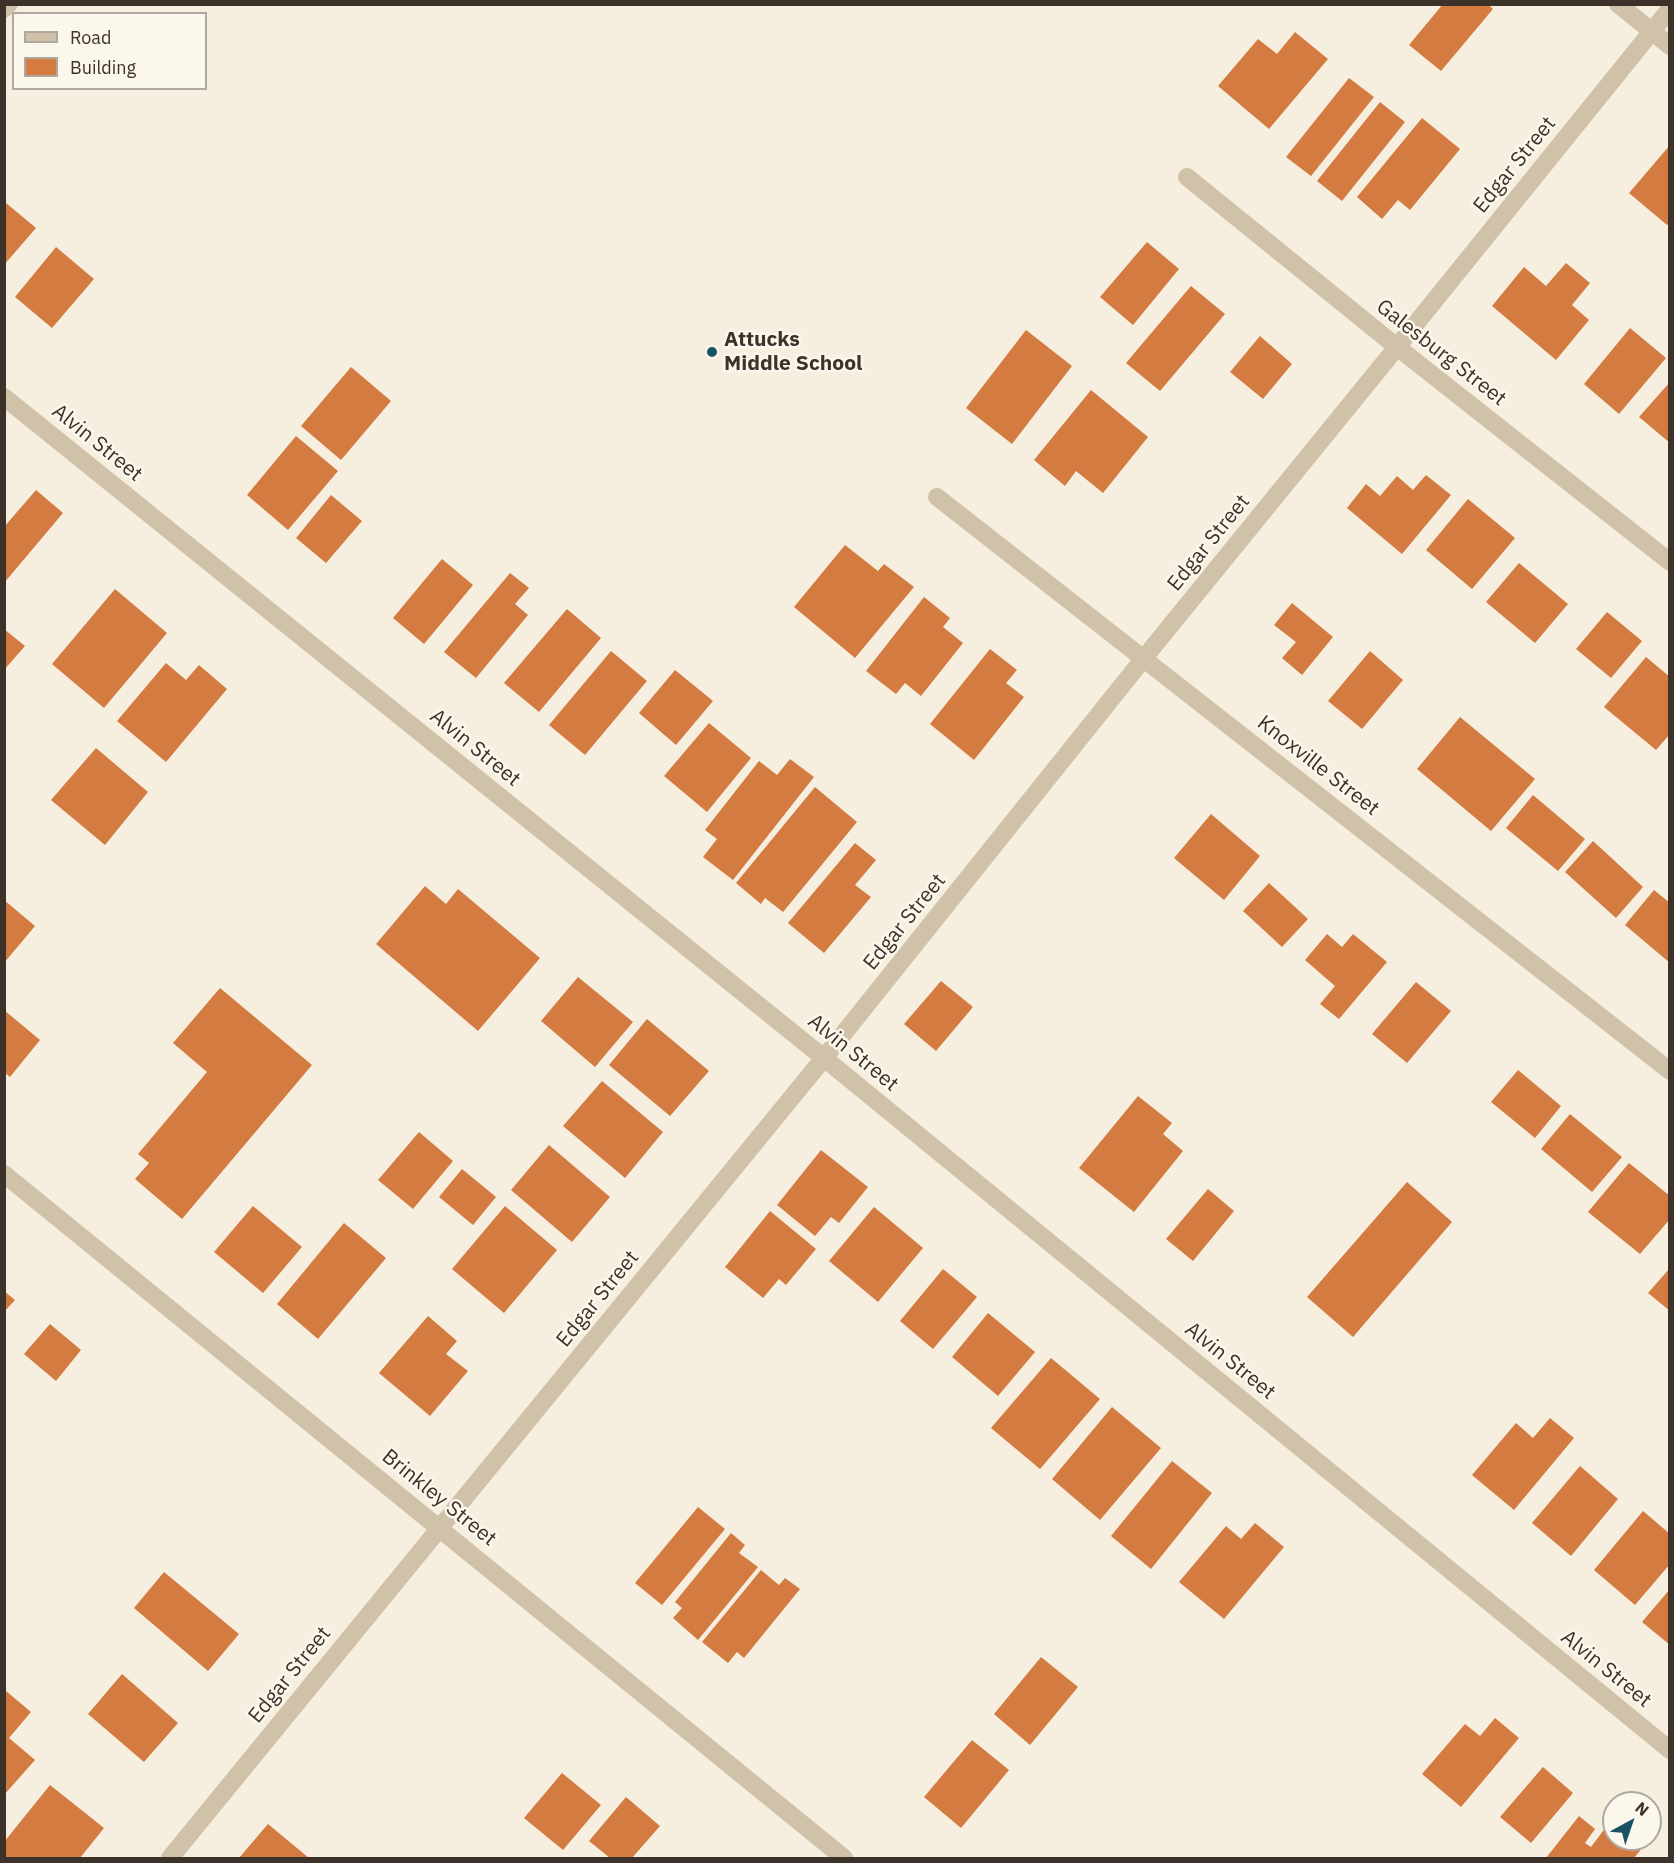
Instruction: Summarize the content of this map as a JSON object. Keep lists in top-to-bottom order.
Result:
{
  "streets": {
    "street": [
      "Edgar Street",
      "Galesburg Street",
      "Alvin Street",
      "Knoxville Street",
      "Brinkley Street"
    ]
  },
  "crossings": [
    ["Edgar Street", "Galesburg Street"],
    ["Edgar Street", "Alvin Street"],
    ["Edgar Street", "Knoxville Street"],
    ["Edgar Street", "Brinkley Street"]
  ],
  "places": ["Attucks Middle School"],
  "legend": ["Road", "Building"],
  "north": "top right"
}
